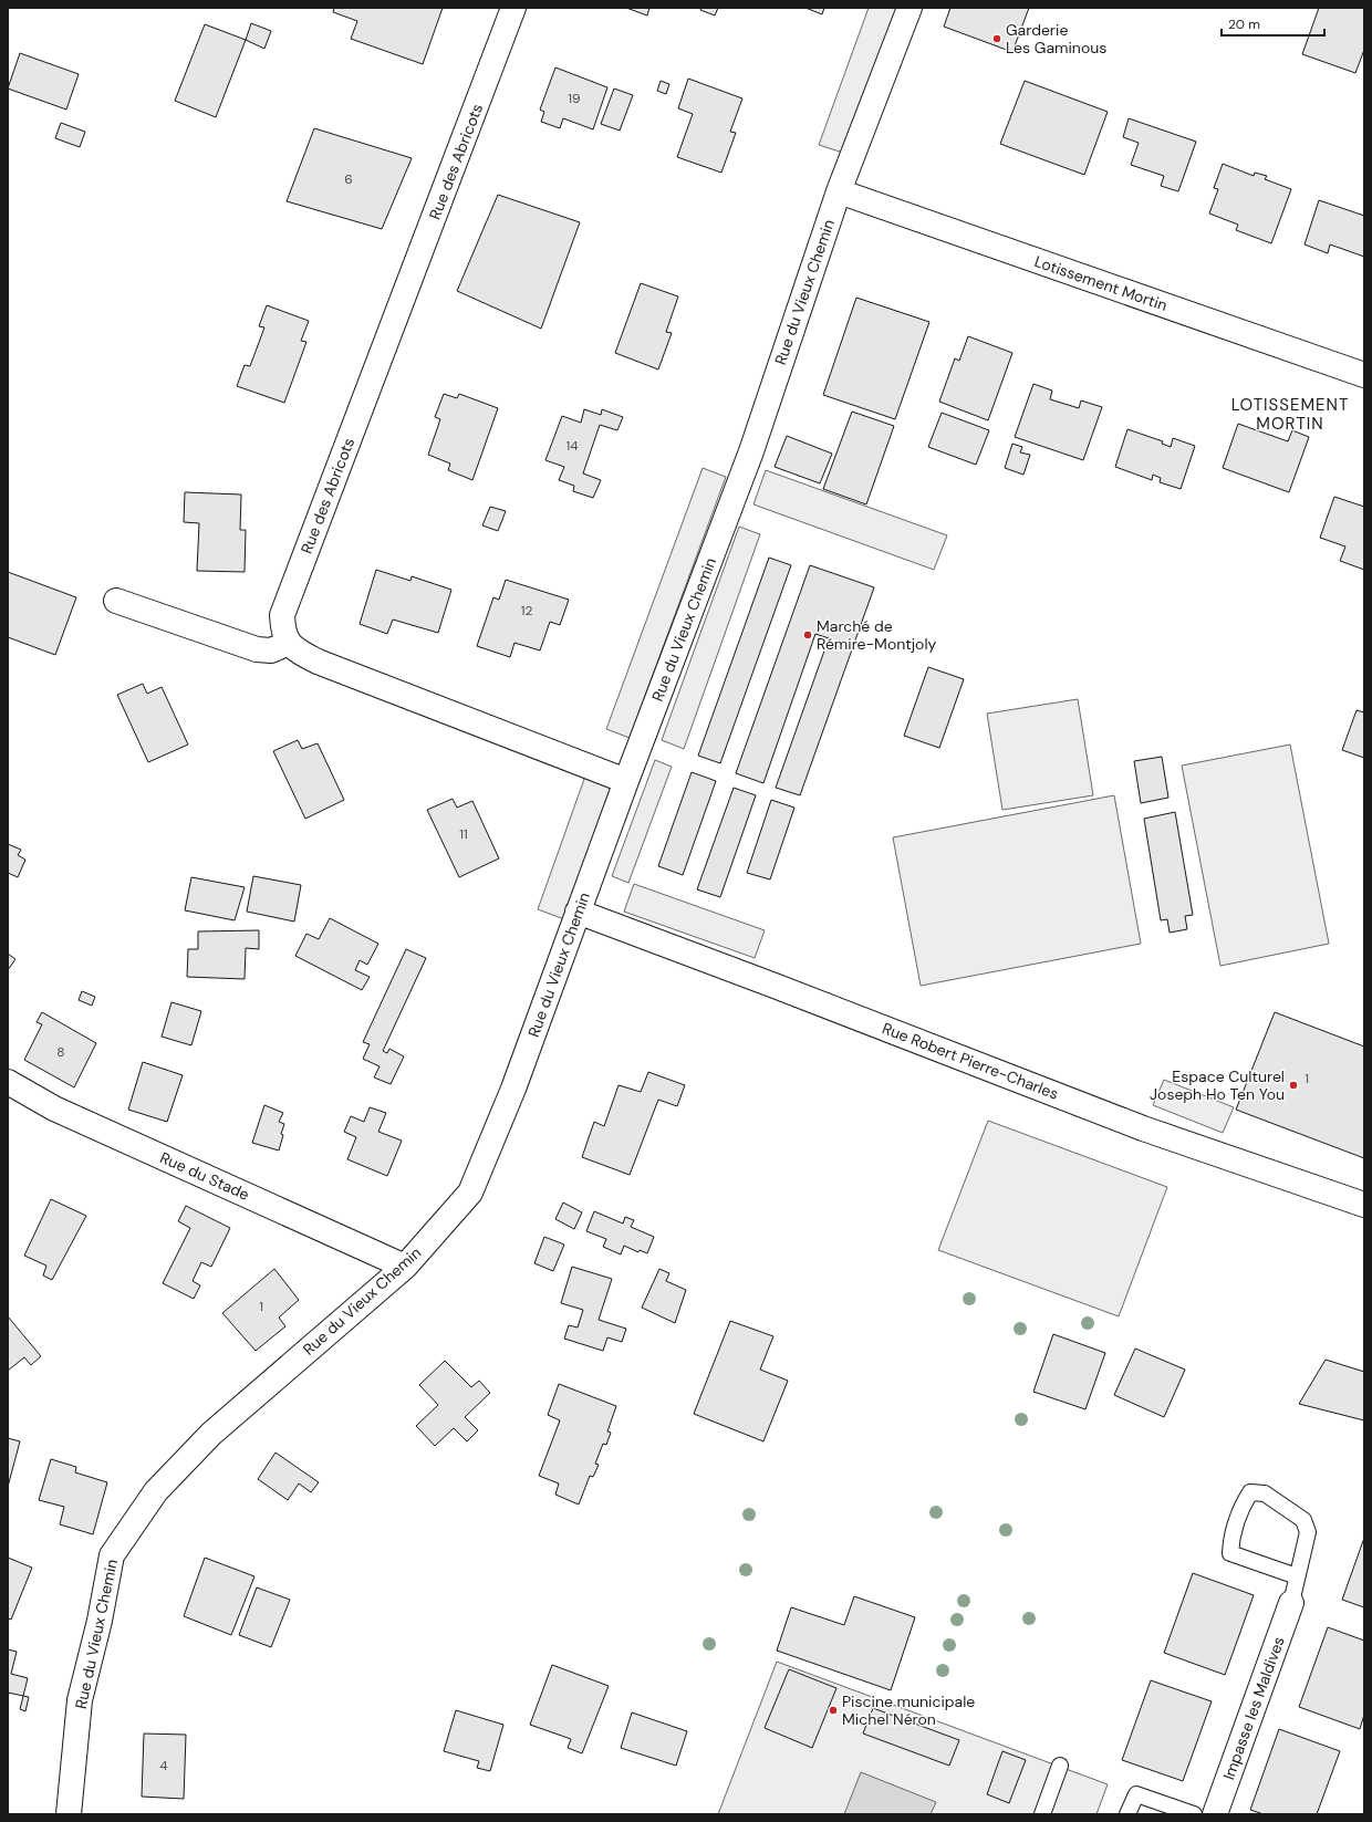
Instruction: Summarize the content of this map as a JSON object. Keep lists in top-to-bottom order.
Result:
{
  "streets": {
    "street": [
      "Rue des Abricots",
      "Lotissement Mortin",
      "Rue du Vieux Chemin",
      "Rue Robert Pierre-Charles",
      "Rue du Stade",
      "Impasse les Maldives"
    ]
  },
  "crossings": [
    ["Lotissement Mortin", "Rue du Vieux Chemin"],
    ["Rue du Vieux Chemin", "Rue Robert Pierre-Charles"],
    ["Rue du Vieux Chemin", "Rue du Stade"]
  ],
  "districts": ["LOTISSEMENT MORTIN"],
  "places": [
    "Garderie Les Gaminous",
    "Marché de Rémire-Montjoly",
    "Espace Culturel Joseph Ho Ten You",
    "Piscine municipale Michel Néron"
  ],
  "house_numbers": [
    "19",
    "6",
    "14",
    "12",
    "11",
    "8",
    "1",
    "1",
    "4"
  ],
  "scale_bar": "20 m"
}
